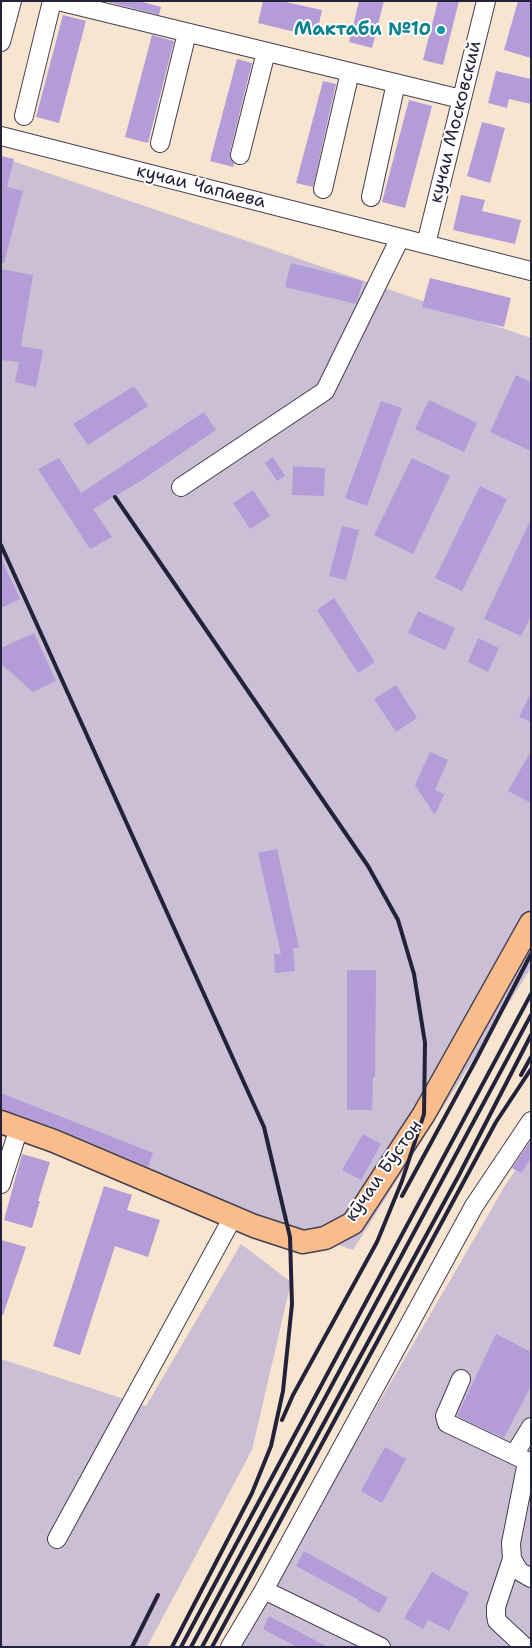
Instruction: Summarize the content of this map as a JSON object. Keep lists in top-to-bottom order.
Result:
{
  "streets": {
    "main road": ["кӯчаи Бӯстон"],
    "street": ["кучаи Московский", "кучаи Чапаева"]
  },
  "crossings": [
    ["кучаи Московский", "кучаи Чапаева"]
  ],
  "places": ["Мактаби №10"]
}
